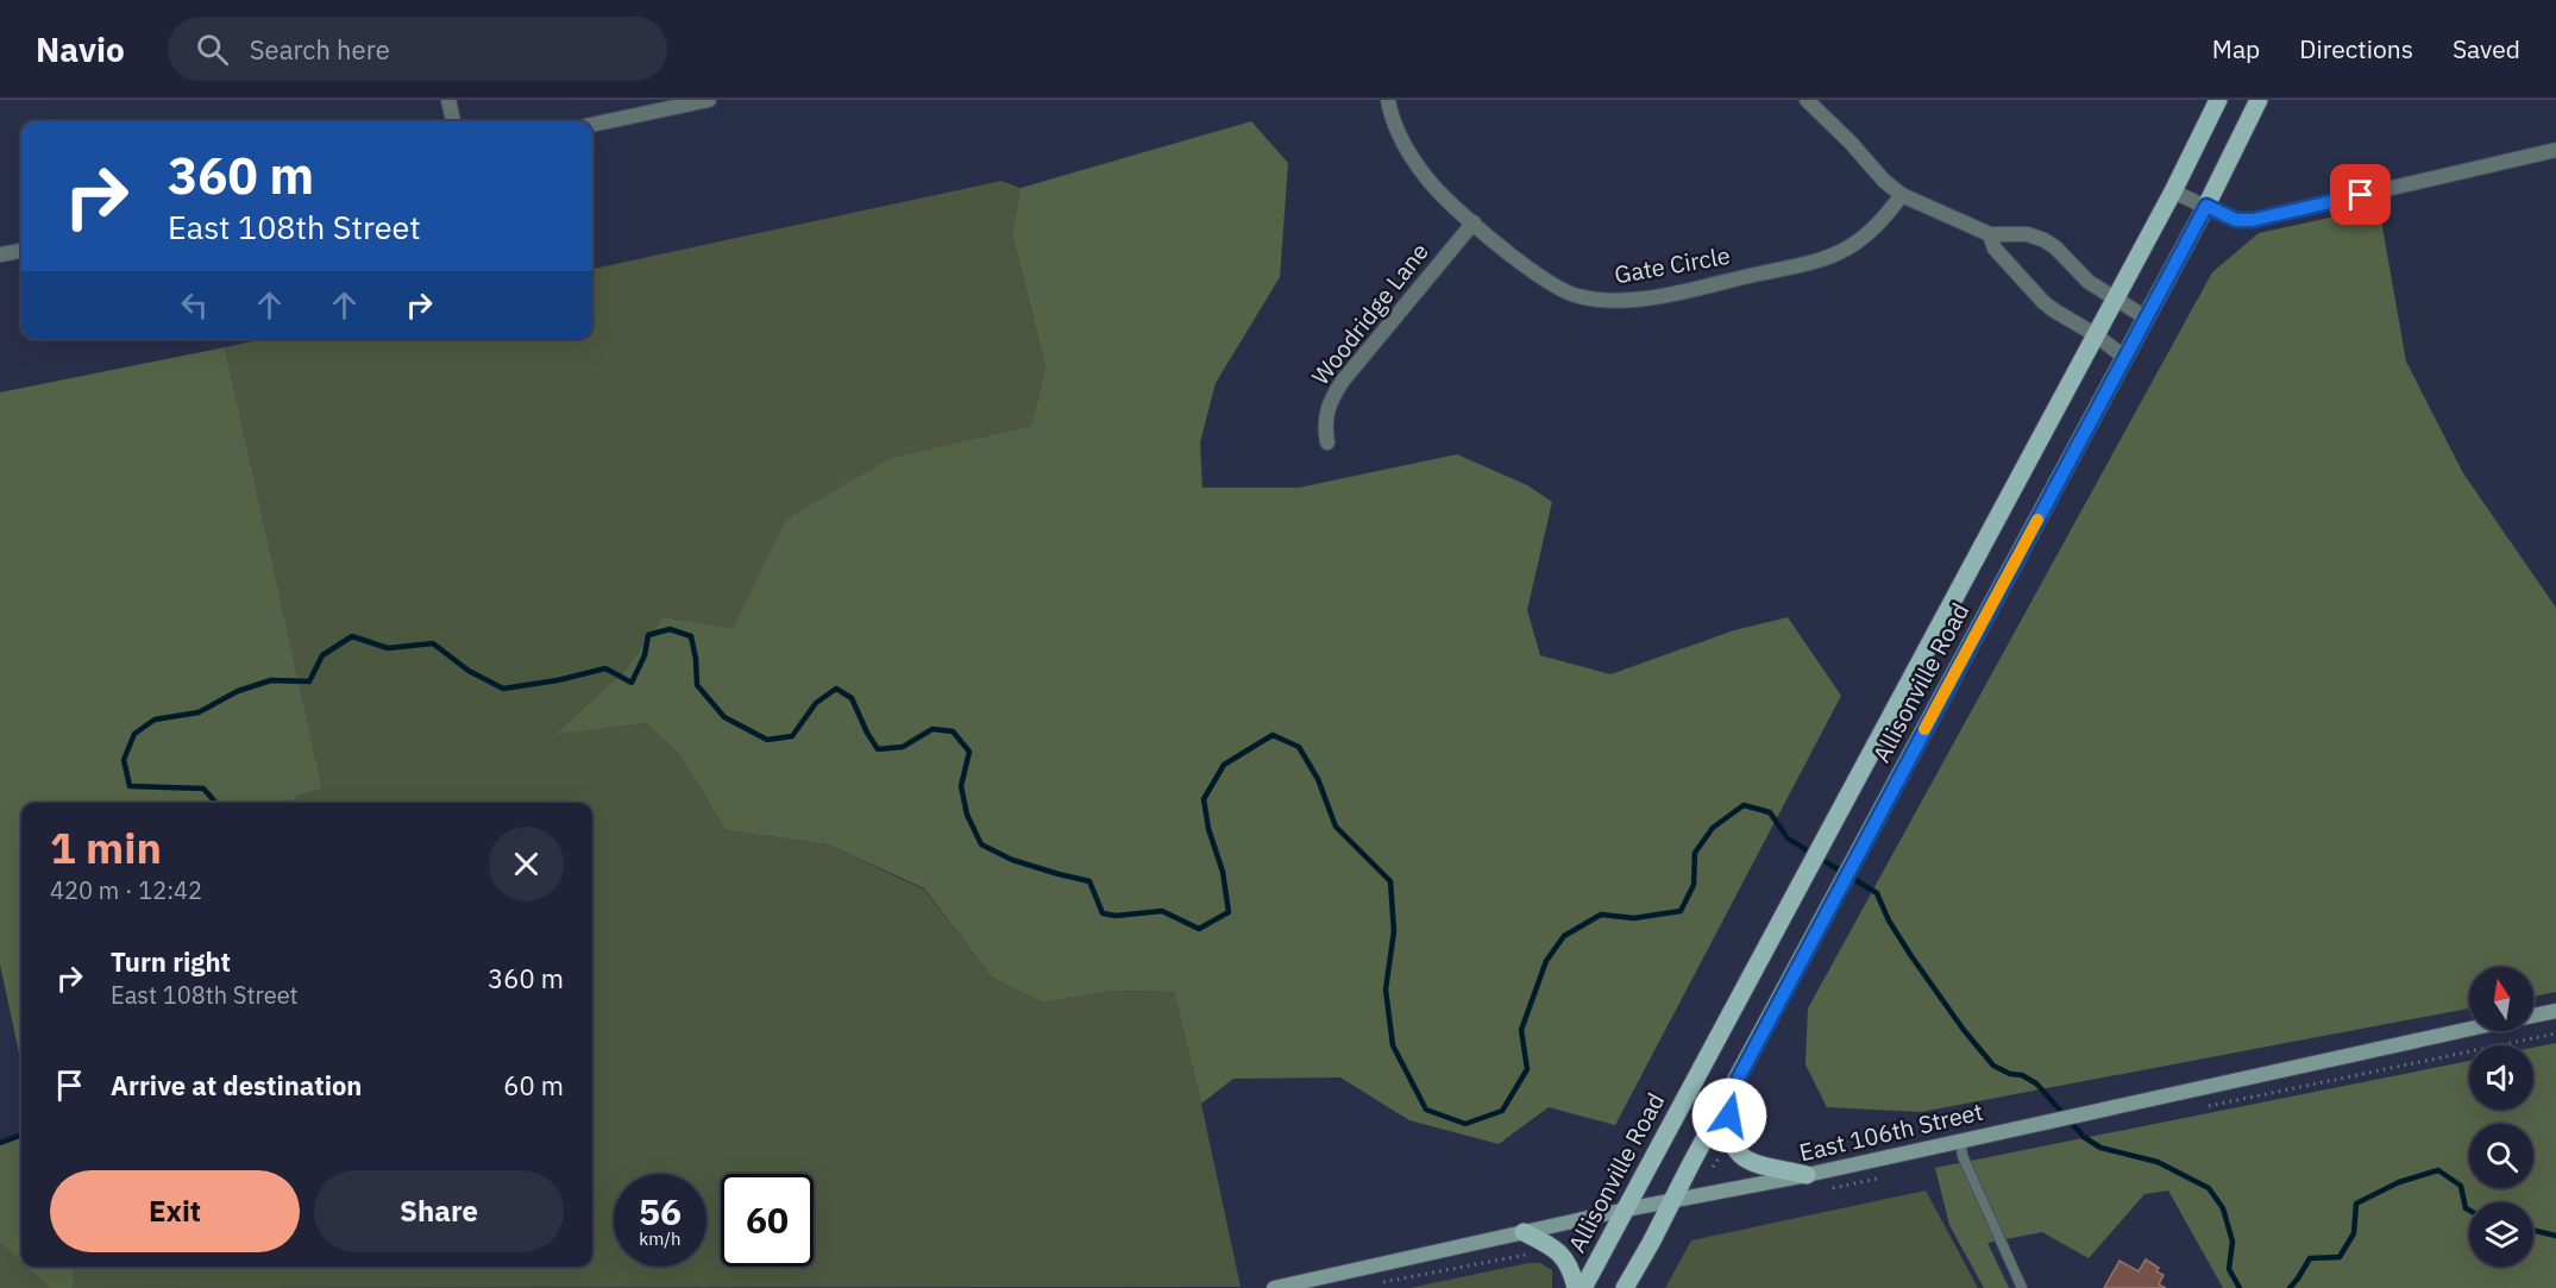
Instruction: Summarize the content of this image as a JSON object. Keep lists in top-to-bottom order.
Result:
{
  "streets": {
    "main road": ["Allisonville Road", "East 106th Street"],
    "street": ["Gate Circle", "Woodridge Lane"]
  },
  "crossings": [
    ["Gate Circle", "Woodridge Lane"],
    ["Allisonville Road", "East 106th Street"]
  ],
  "north": "top",
  "page": {
    "header": "Navio",
    "search": "Search here",
    "nav": ["Map", "Directions", "Saved"],
    "turn": ["360 m", "East 108th Street"],
    "heading": ["1 min", "420 m · 12:42"],
    "list": [
      {
        "name": "Turn right",
        "note": "East 108th Street",
        "value": "360 m"
      },
      {
        "name": "Arrive at destination",
        "value": "60 m"
      }
    ],
    "buttons": ["Exit", "Share"],
    "speed": "56 km/h",
    "limit": "60"
  }
}
